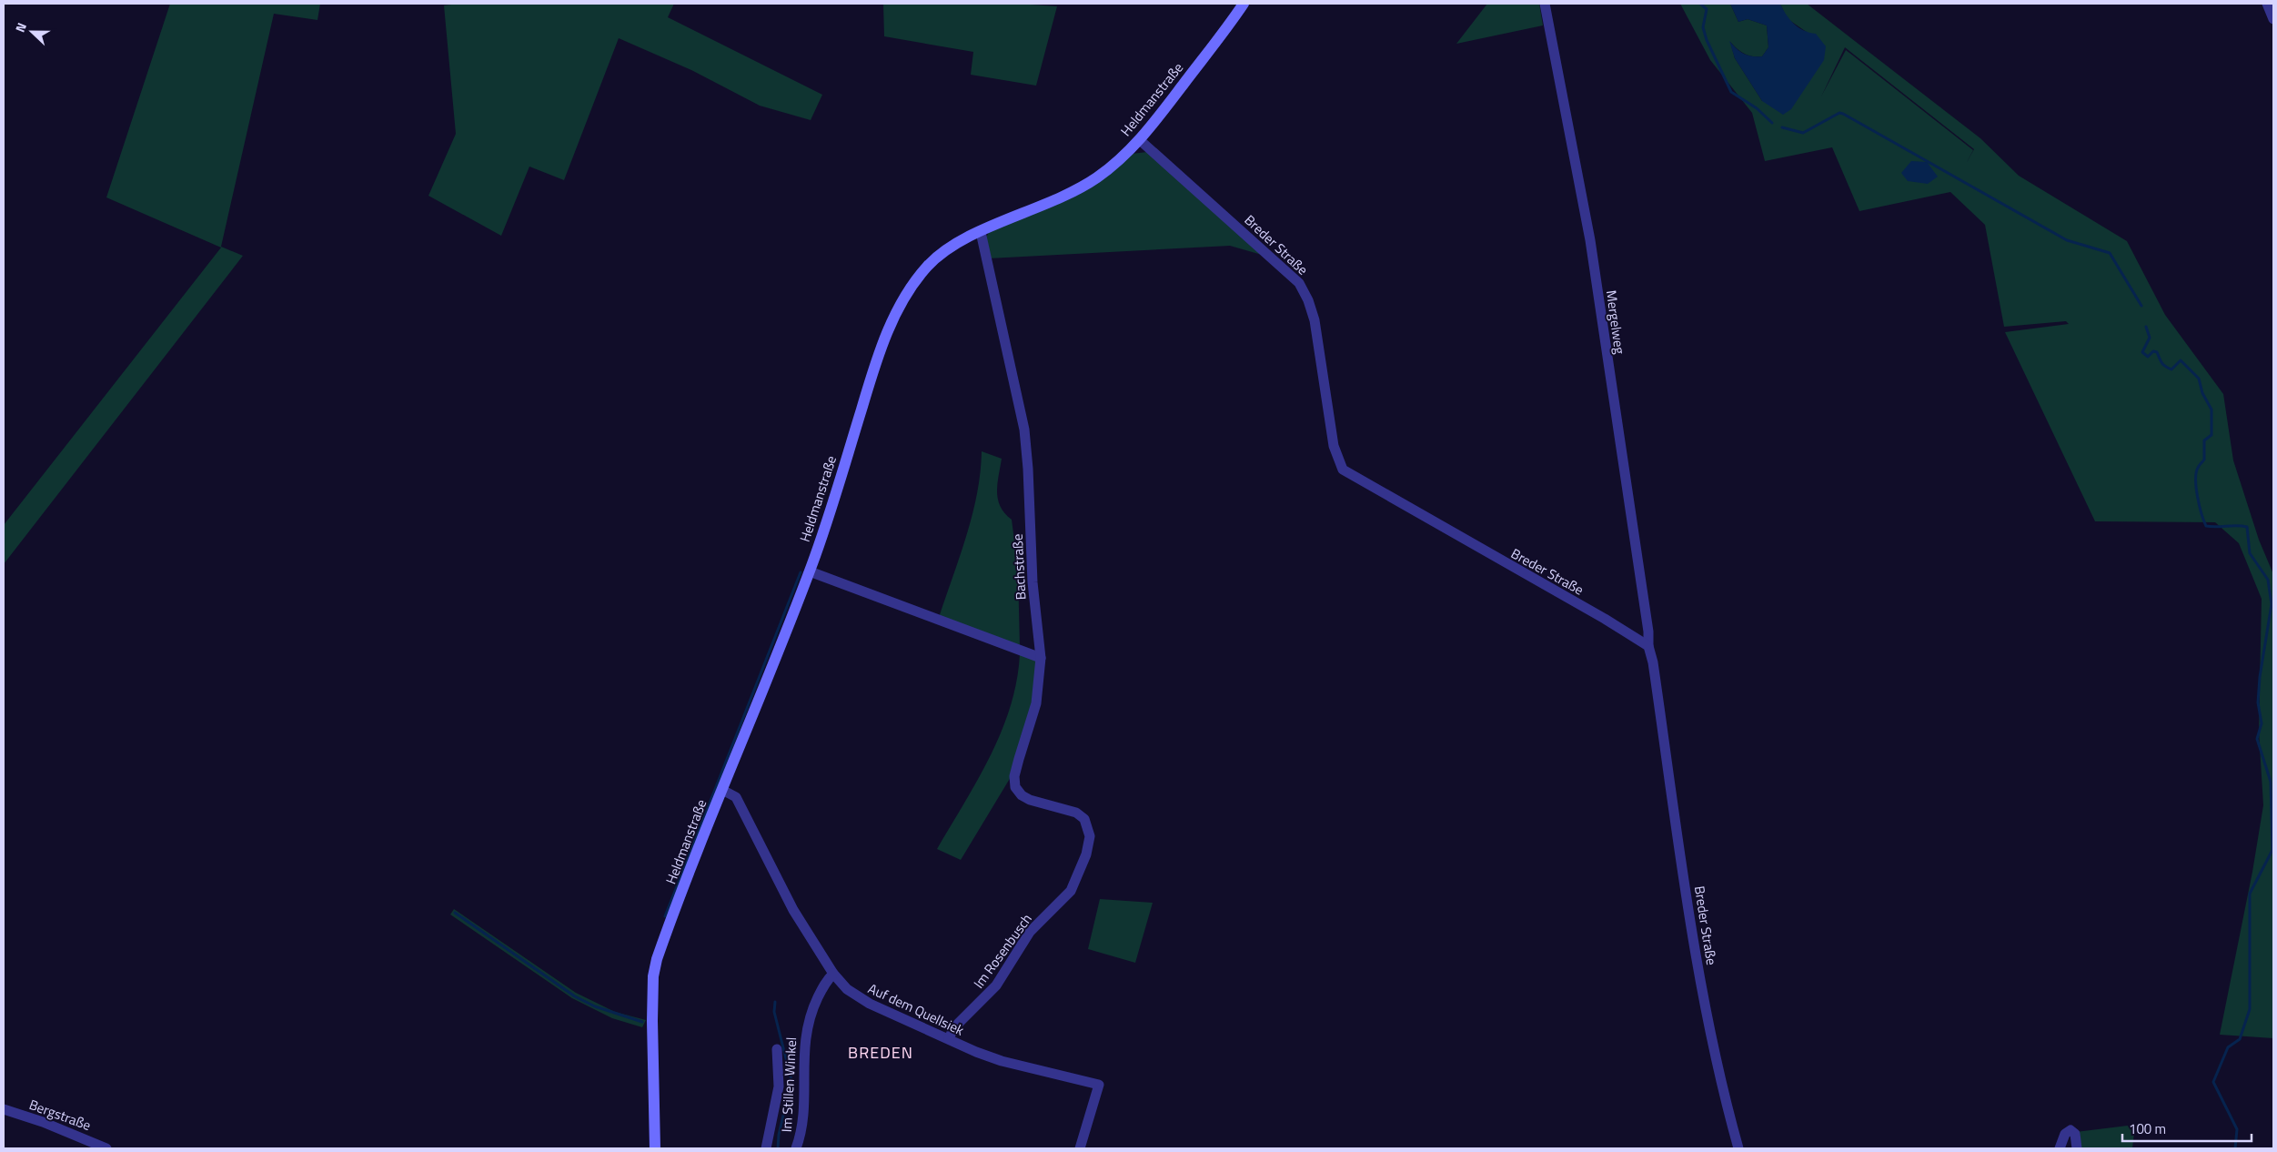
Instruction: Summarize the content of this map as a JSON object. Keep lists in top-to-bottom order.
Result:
{
  "streets": {
    "main road": ["Heldmanstraße"],
    "street": [
      "Breder Straße",
      "Mergelweg",
      "Bachstraße",
      "Im Rosenbusch",
      "Auf dem Quellsiek",
      "Im Stillen Winkel",
      "Bergstraße"
    ]
  },
  "crossings": [
    ["Heldmanstraße", "Breder Straße"],
    ["Heldmanstraße", "Bachstraße"],
    ["Heldmanstraße", "Auf dem Quellsiek"],
    ["Breder Straße", "Mergelweg"],
    ["Bachstraße", "Im Rosenbusch"],
    ["Im Rosenbusch", "Auf dem Quellsiek"],
    ["Auf dem Quellsiek", "Im Stillen Winkel"]
  ],
  "districts": ["BREDEN"],
  "scale_bar": "100 m",
  "north": "left"
}
